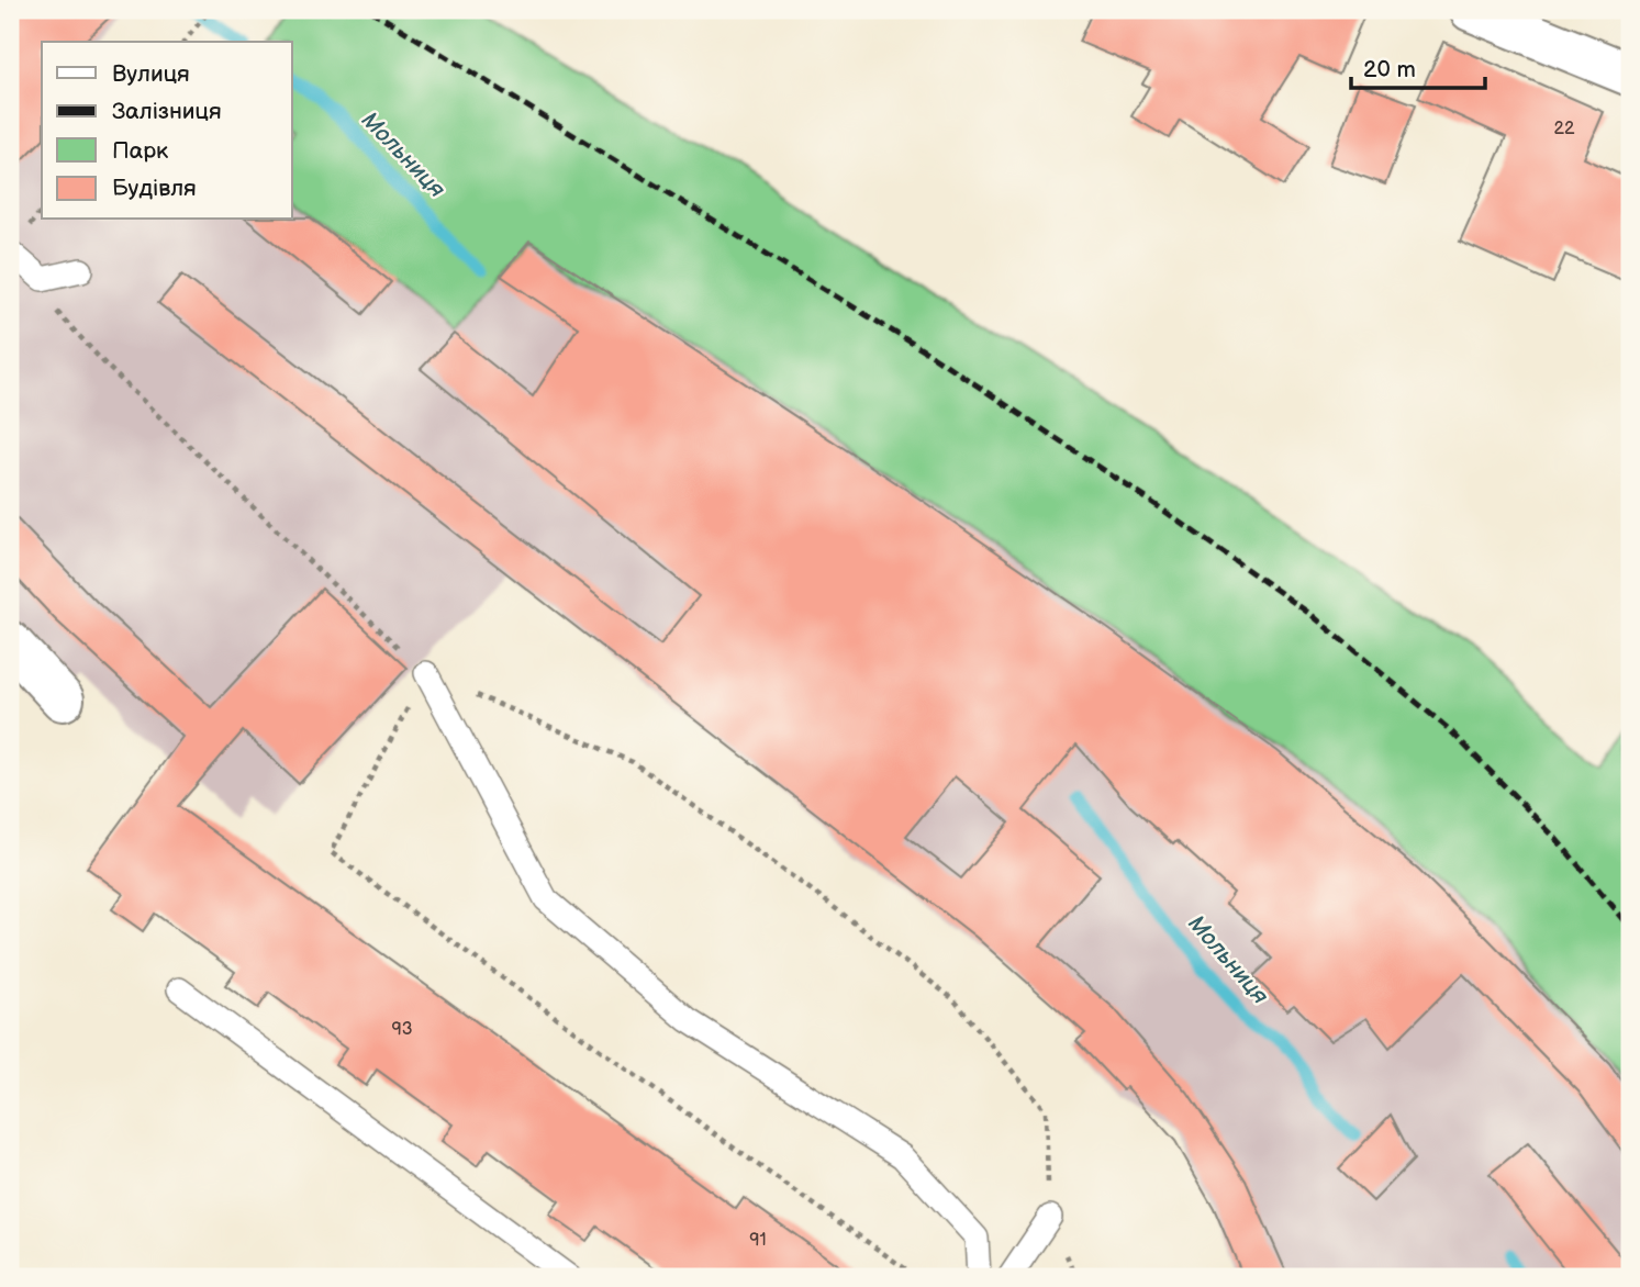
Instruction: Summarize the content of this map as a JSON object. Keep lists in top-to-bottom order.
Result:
{
  "water": ["Мольниця"],
  "house_numbers": ["22", "93", "91"],
  "legend": [
    "Вулиця",
    "Залізниця",
    "Парк",
    "Будівля"
  ],
  "scale_bar": "20 m"
}
